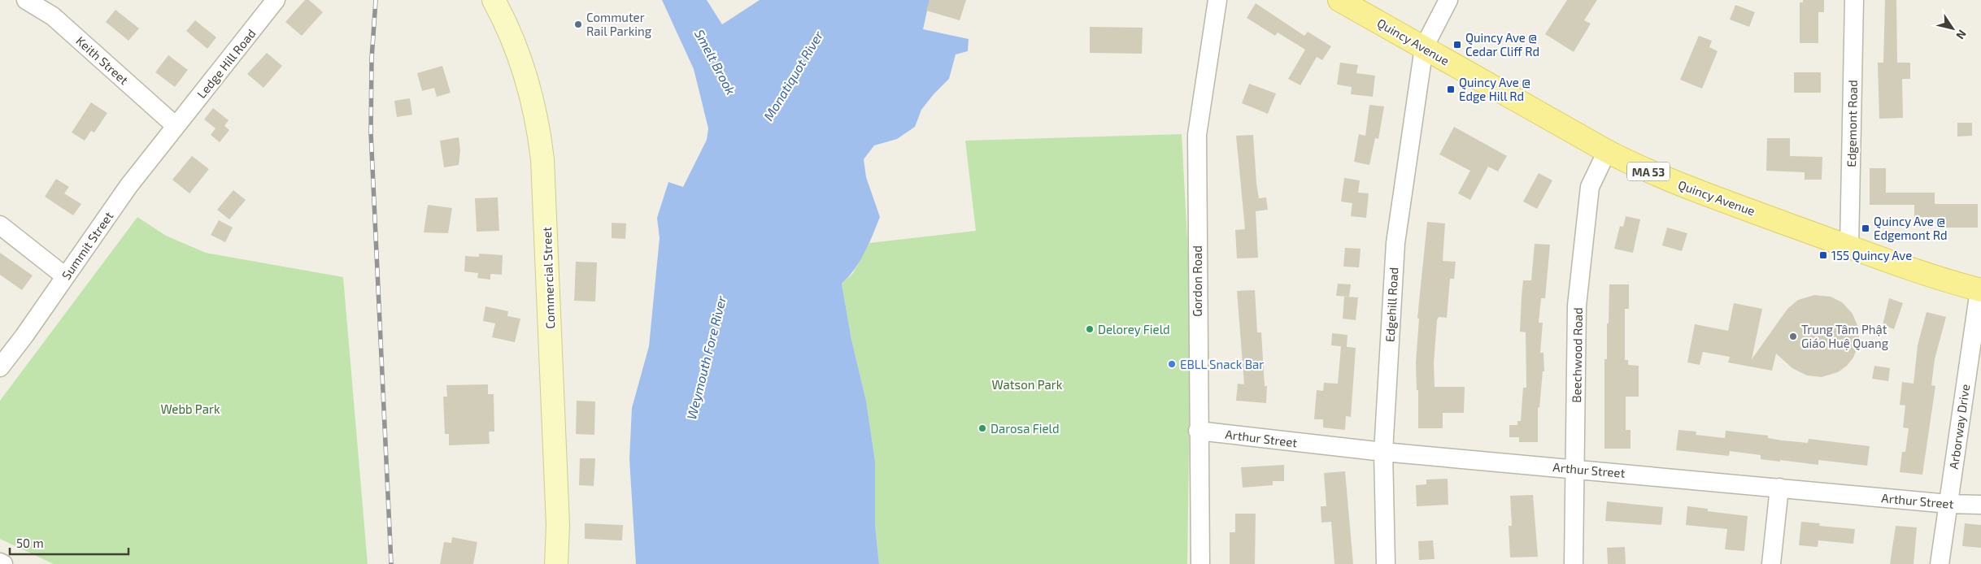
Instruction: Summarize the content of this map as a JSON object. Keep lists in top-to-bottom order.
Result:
{
  "streets": {
    "main road": ["Quincy Avenue", "MA 53", "Commercial Street"],
    "street": [
      "Keith Street",
      "Ledge Hill Road",
      "Edgemont Road",
      "Summit Street",
      "Gordon Road",
      "Edgehill Road",
      "Beechwood Road",
      "Arborway Drive",
      "Arthur Street"
    ]
  },
  "crossings": [
    ["Quincy Avenue", "Edgemont Road"],
    ["Quincy Avenue", "Edgehill Road"],
    ["Quincy Avenue", "Beechwood Road"],
    ["Quincy Avenue", "Arborway Drive"],
    ["Keith Street", "Ledge Hill Road"],
    ["Keith Street", "Summit Street"],
    ["Ledge Hill Road", "Summit Street"],
    ["Gordon Road", "Arthur Street"],
    ["Edgehill Road", "Arthur Street"],
    ["Beechwood Road", "Arthur Street"],
    ["Arborway Drive", "Arthur Street"]
  ],
  "water": ["Smelt Brook", "Monatiquot River", "Weymouth Fore River"],
  "parks": ["Watson Park", "Webb Park"],
  "places": {
    "other": [
      "Commuter Rail Parking",
      "Delorey Field",
      "Trung Tâm Phật Giáo Huệ Quang",
      "EBLL Snack Bar",
      "Darosa Field"
    ],
    "transit": [
      "Quincy Ave @ Cedar Cliff Rd",
      "Quincy Ave @ Edge Hill Rd",
      "Quincy Ave @ Edgemont Rd",
      "155 Quincy Ave"
    ]
  },
  "scale_bar": "50 m",
  "north": "bottom right"
}
